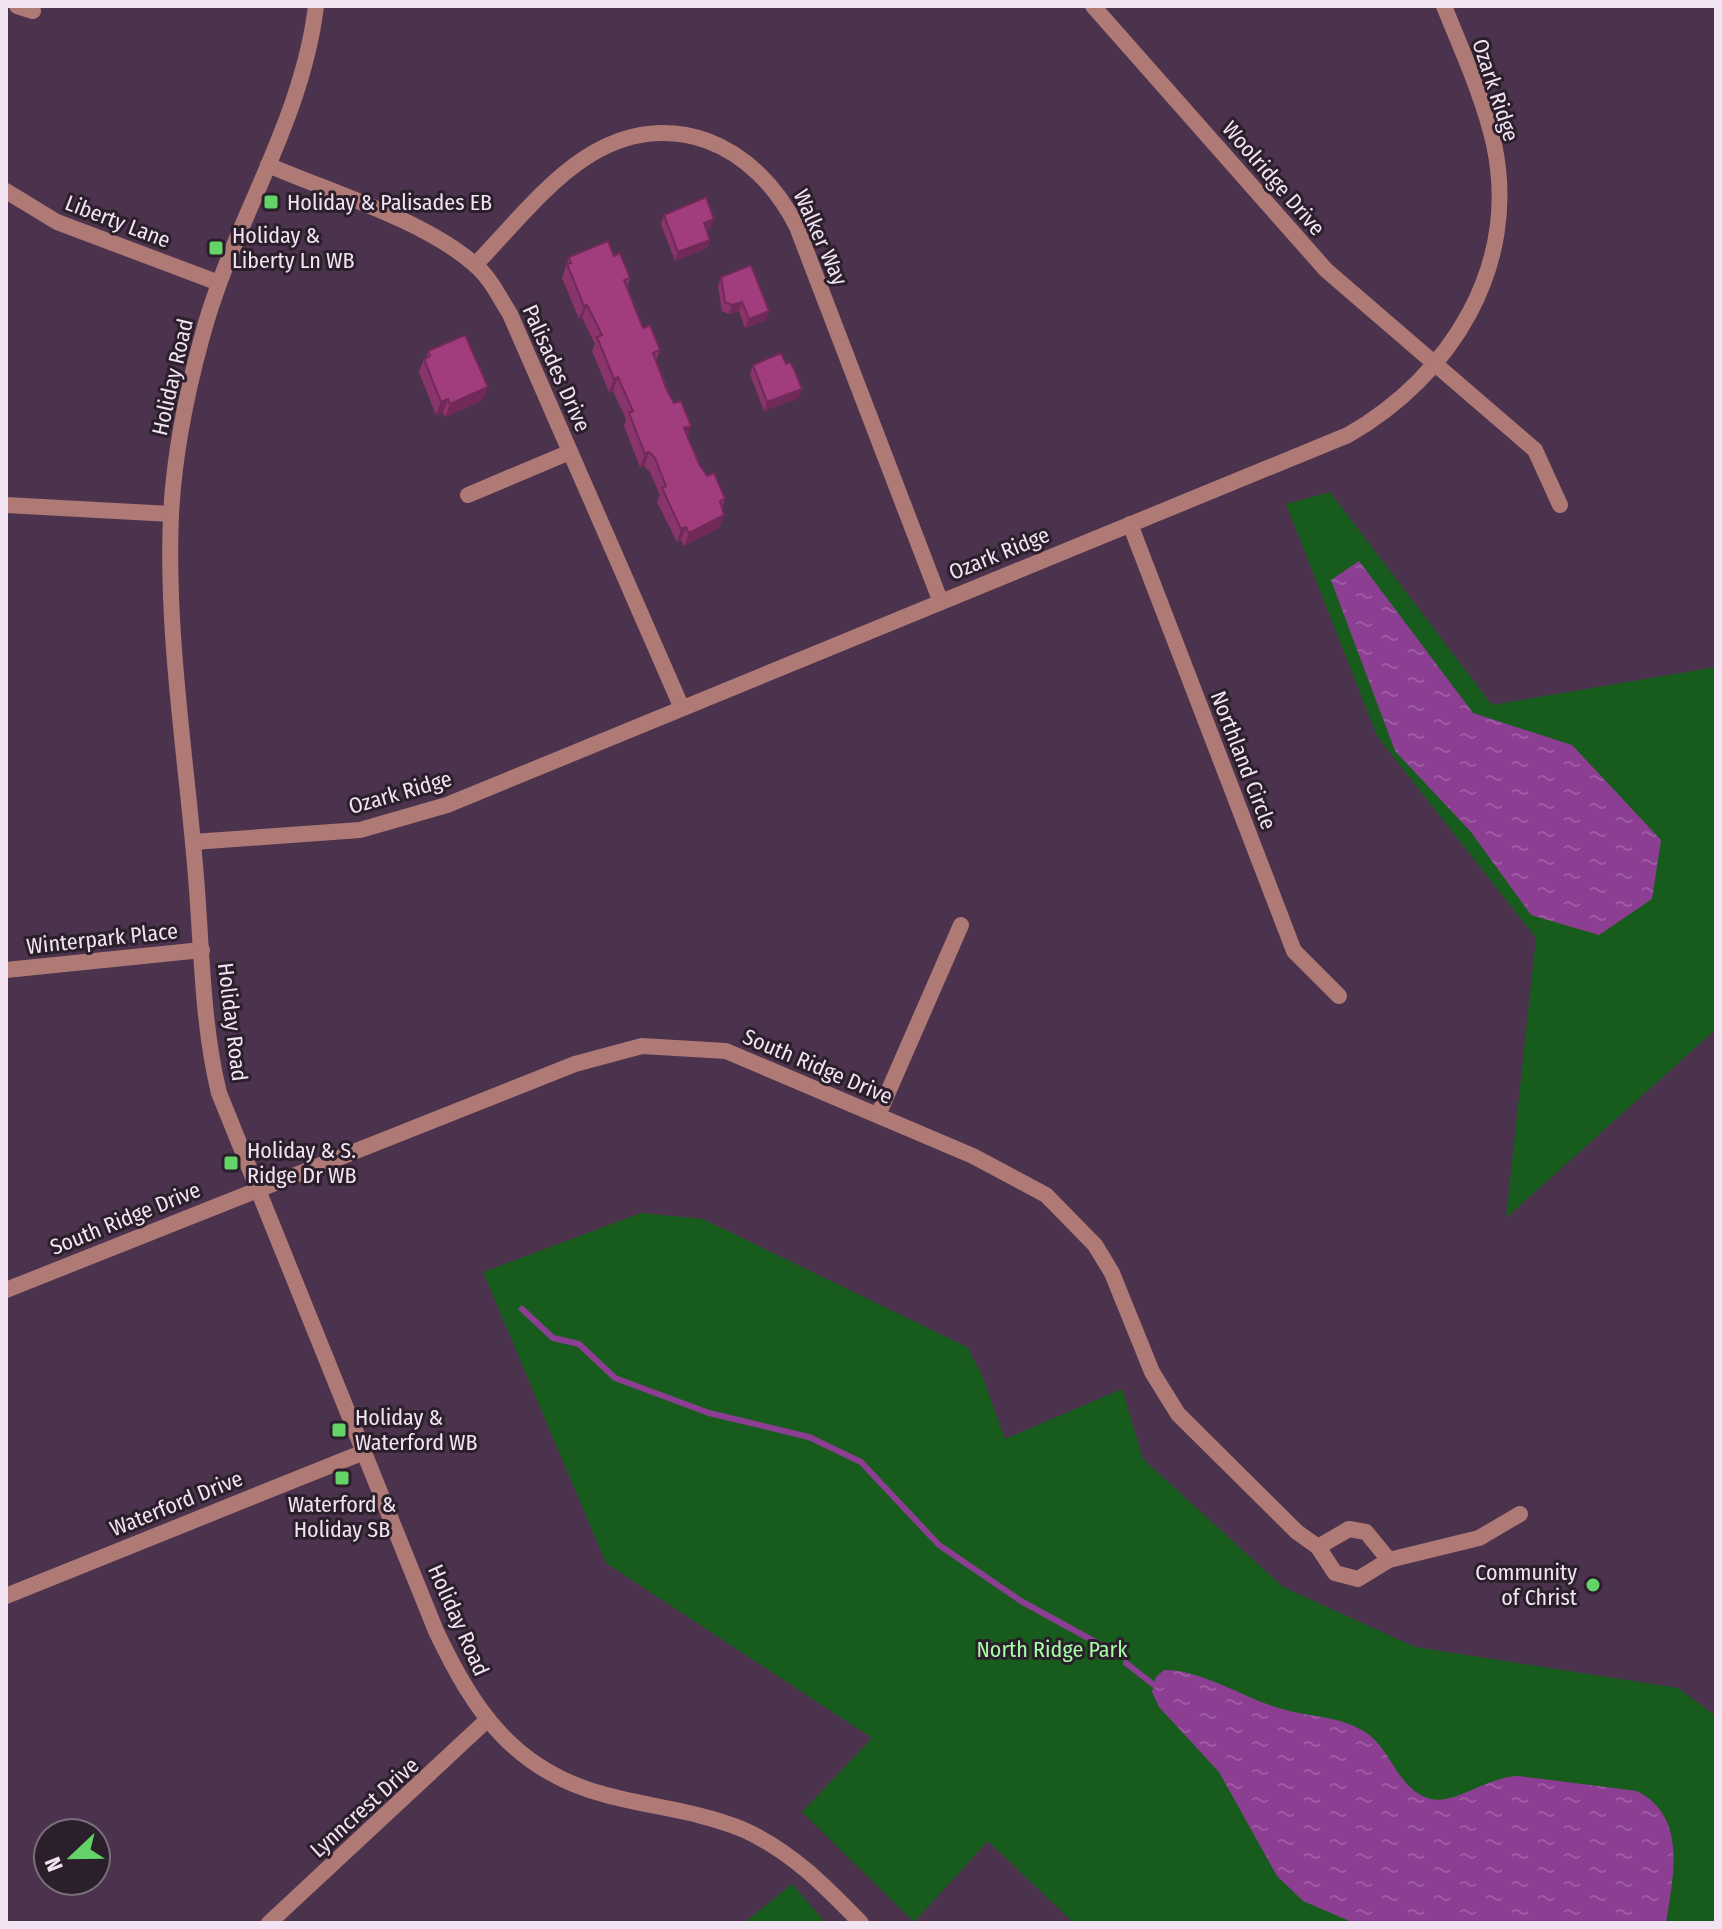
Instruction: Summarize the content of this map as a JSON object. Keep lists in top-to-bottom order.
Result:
{
  "streets": {
    "street": [
      "Ozark Ridge",
      "Woolridge Drive",
      "Liberty Lane",
      "Walker Way",
      "Palisades Drive",
      "Holiday Road",
      "Northland Circle",
      "Winterpark Place",
      "South Ridge Drive",
      "Waterford Drive",
      "Lynncrest Drive"
    ]
  },
  "crossings": [
    ["Ozark Ridge", "Woolridge Drive"],
    ["Ozark Ridge", "Walker Way"],
    ["Ozark Ridge", "Palisades Drive"],
    ["Ozark Ridge", "Holiday Road"],
    ["Ozark Ridge", "Northland Circle"],
    ["Liberty Lane", "Holiday Road"],
    ["Walker Way", "Palisades Drive"],
    ["Palisades Drive", "Holiday Road"],
    ["Holiday Road", "Winterpark Place"],
    ["Holiday Road", "South Ridge Drive"],
    ["Holiday Road", "Waterford Drive"],
    ["Holiday Road", "Lynncrest Drive"]
  ],
  "parks": ["North Ridge Park"],
  "places": {
    "transit": [
      "Holiday & Palisades EB",
      "Holiday & Liberty Ln WB",
      "Holiday & S. Ridge Dr WB",
      "Holiday & Waterford WB",
      "Waterford & Holiday SB"
    ],
    "other": ["Community of Christ"]
  },
  "north": "left"
}
